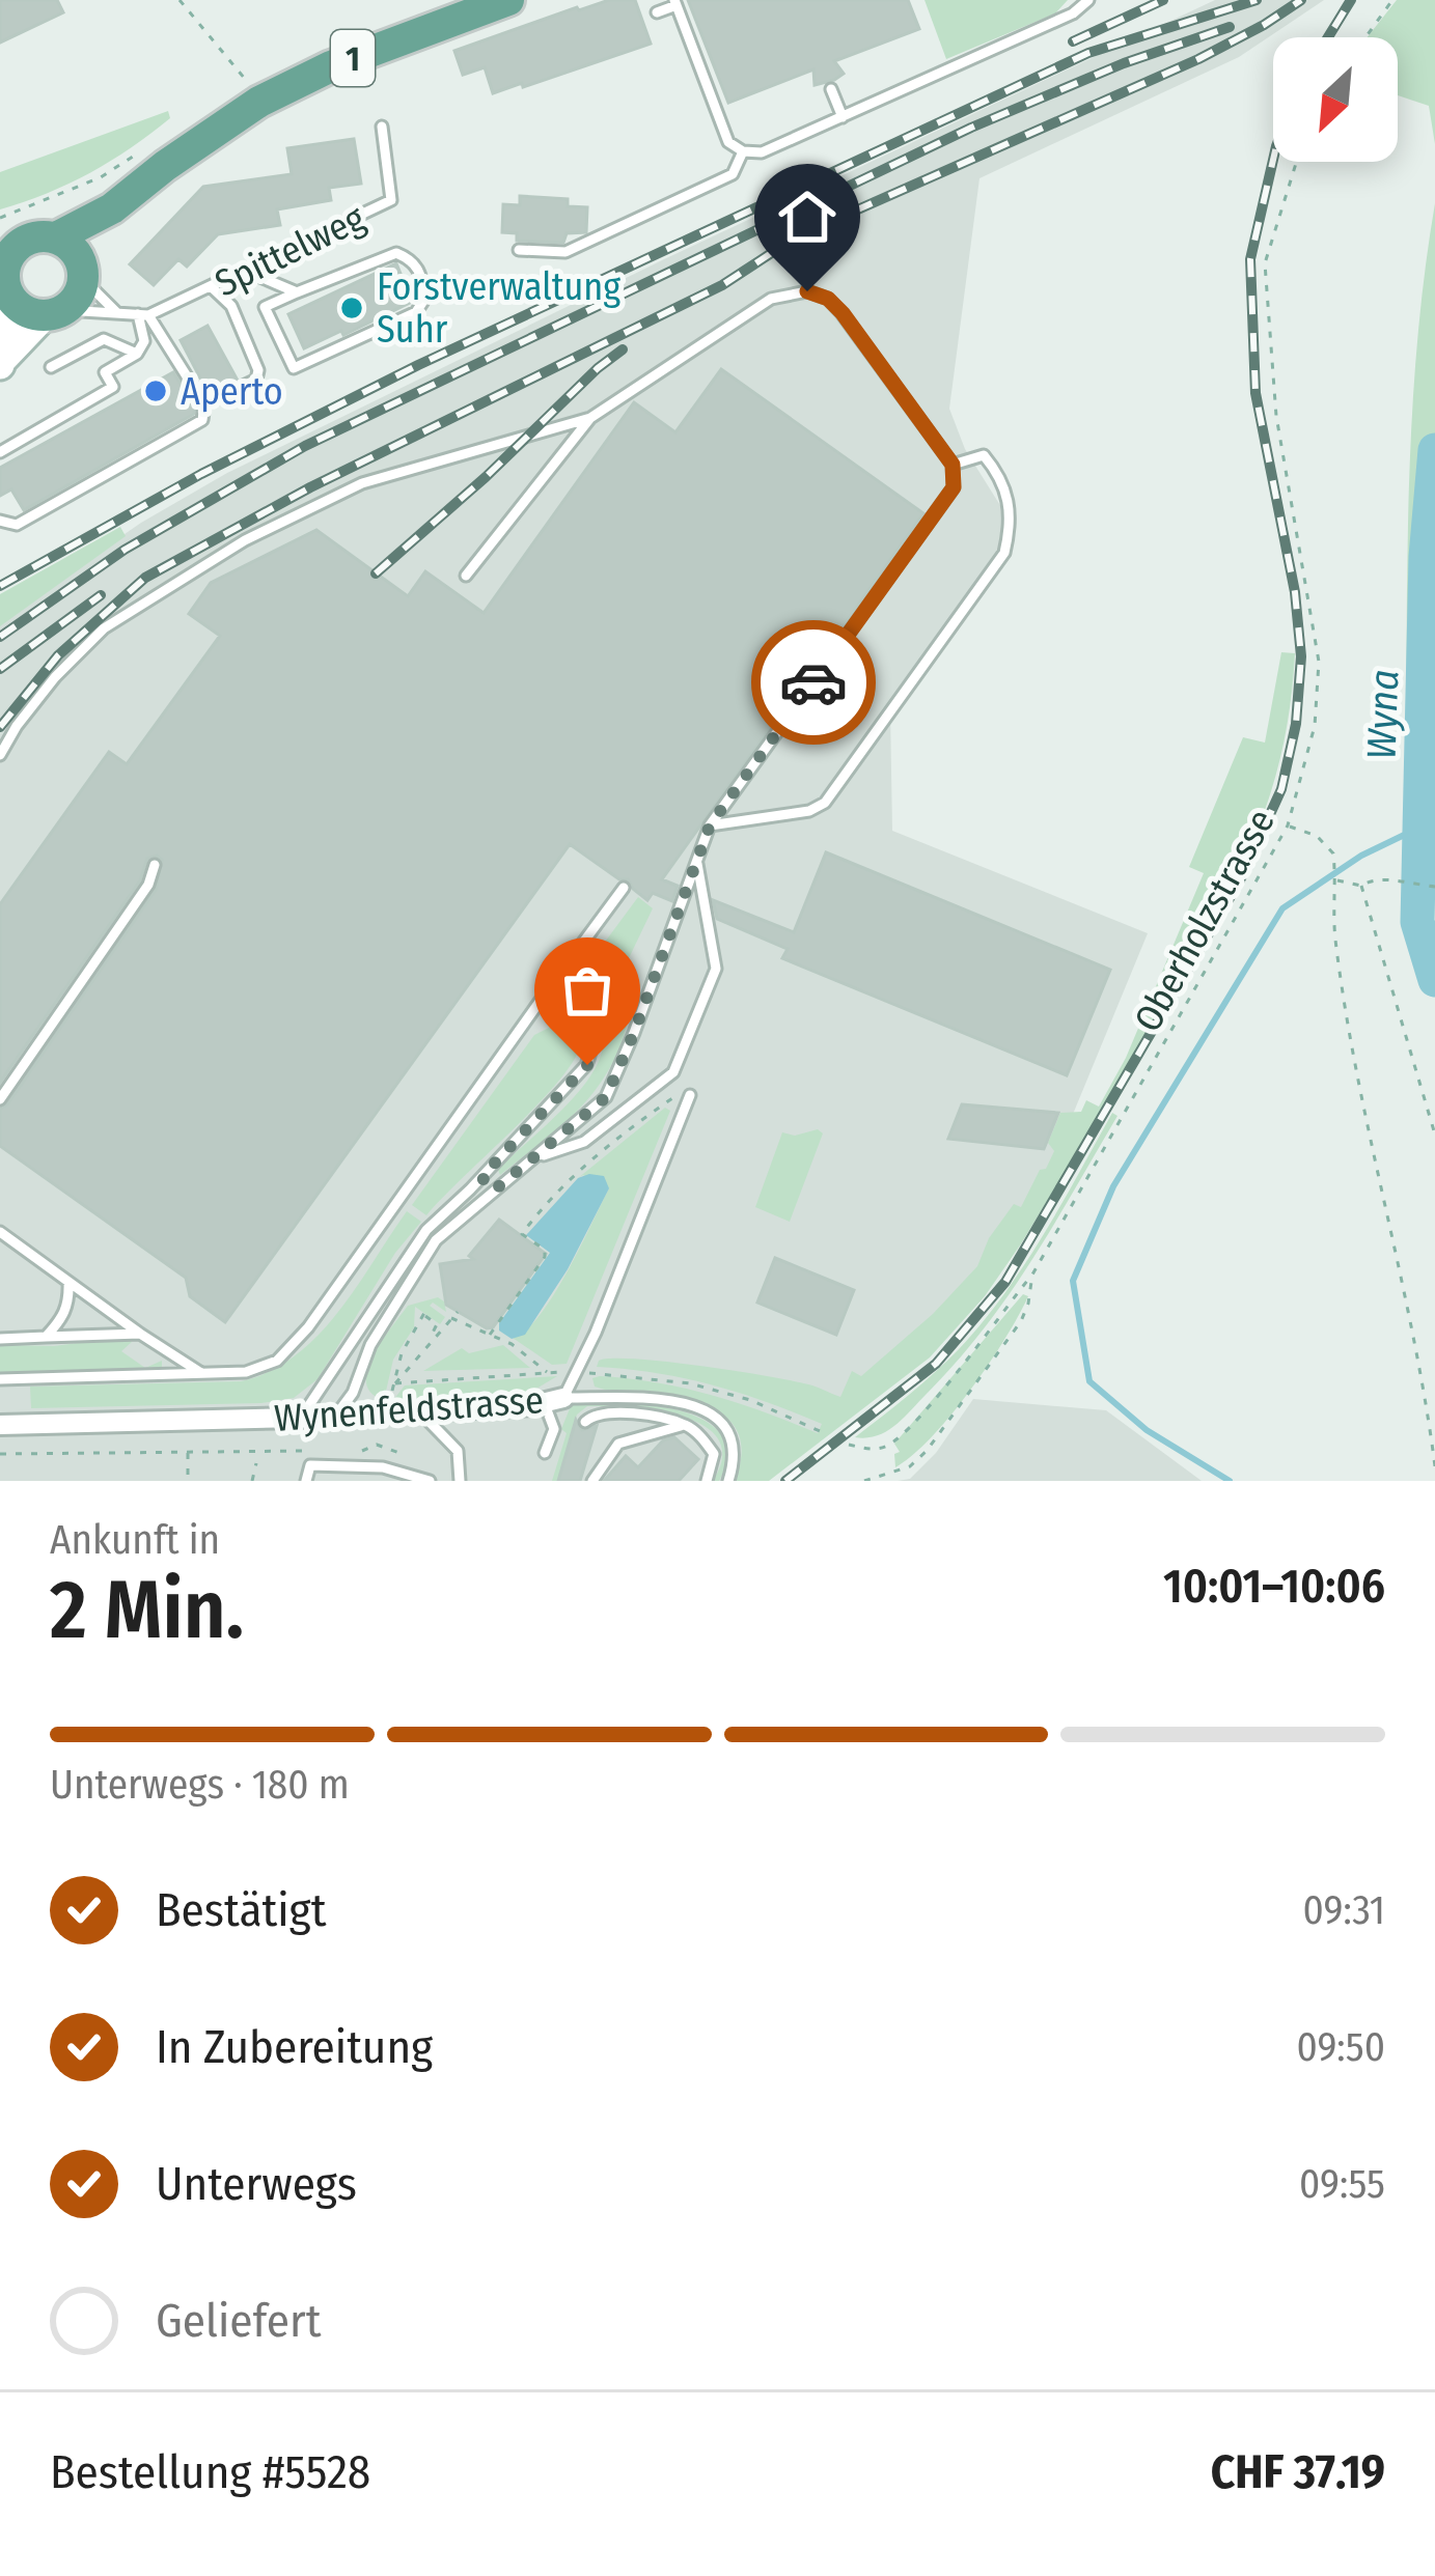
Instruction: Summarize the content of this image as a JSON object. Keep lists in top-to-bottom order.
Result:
{
  "streets": {
    "main road": ["1"],
    "street": ["Wynenfeldstrasse"],
    "lane": ["Spittelweg"],
    "path": ["Oberholzstrasse"]
  },
  "crossings": [
    ["1", "Spittelweg"]
  ],
  "water": ["Wyna"],
  "places": ["Forstverwaltung Suhr", "Aperto"],
  "north": "bottom left",
  "page": {
    "heading": ["2 Min.", "Ankunft in", "10:01–10:06"],
    "panel": ["Bestellung #5528", "CHF 37.19"],
    "bar": "Unterwegs · 180 m",
    "list": [
      ["Bestätigt", "09:31"],
      ["In Zubereitung", "09:50"],
      ["Unterwegs", "09:55"],
      "Geliefert"
    ]
  }
}
